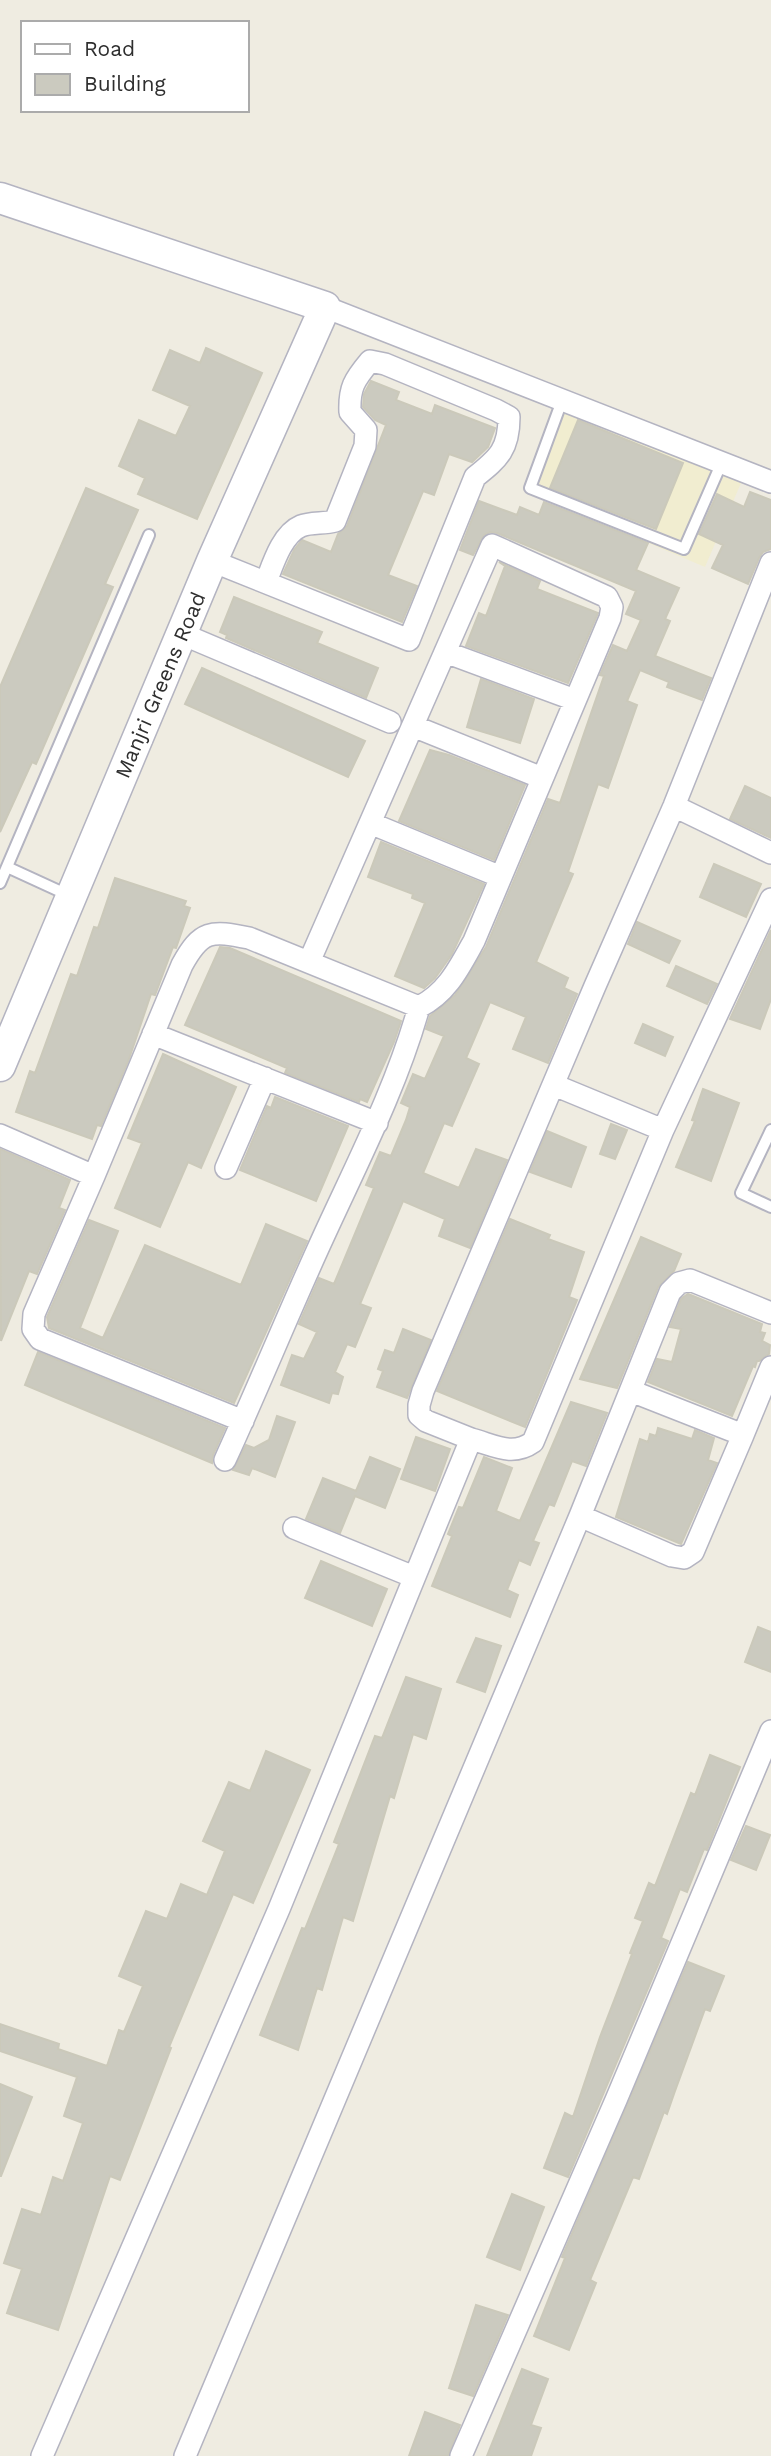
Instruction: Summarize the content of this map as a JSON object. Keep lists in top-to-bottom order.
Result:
{
  "streets": {
    "street": ["Manjri Greens Road"]
  },
  "legend": ["Road", "Building"]
}
